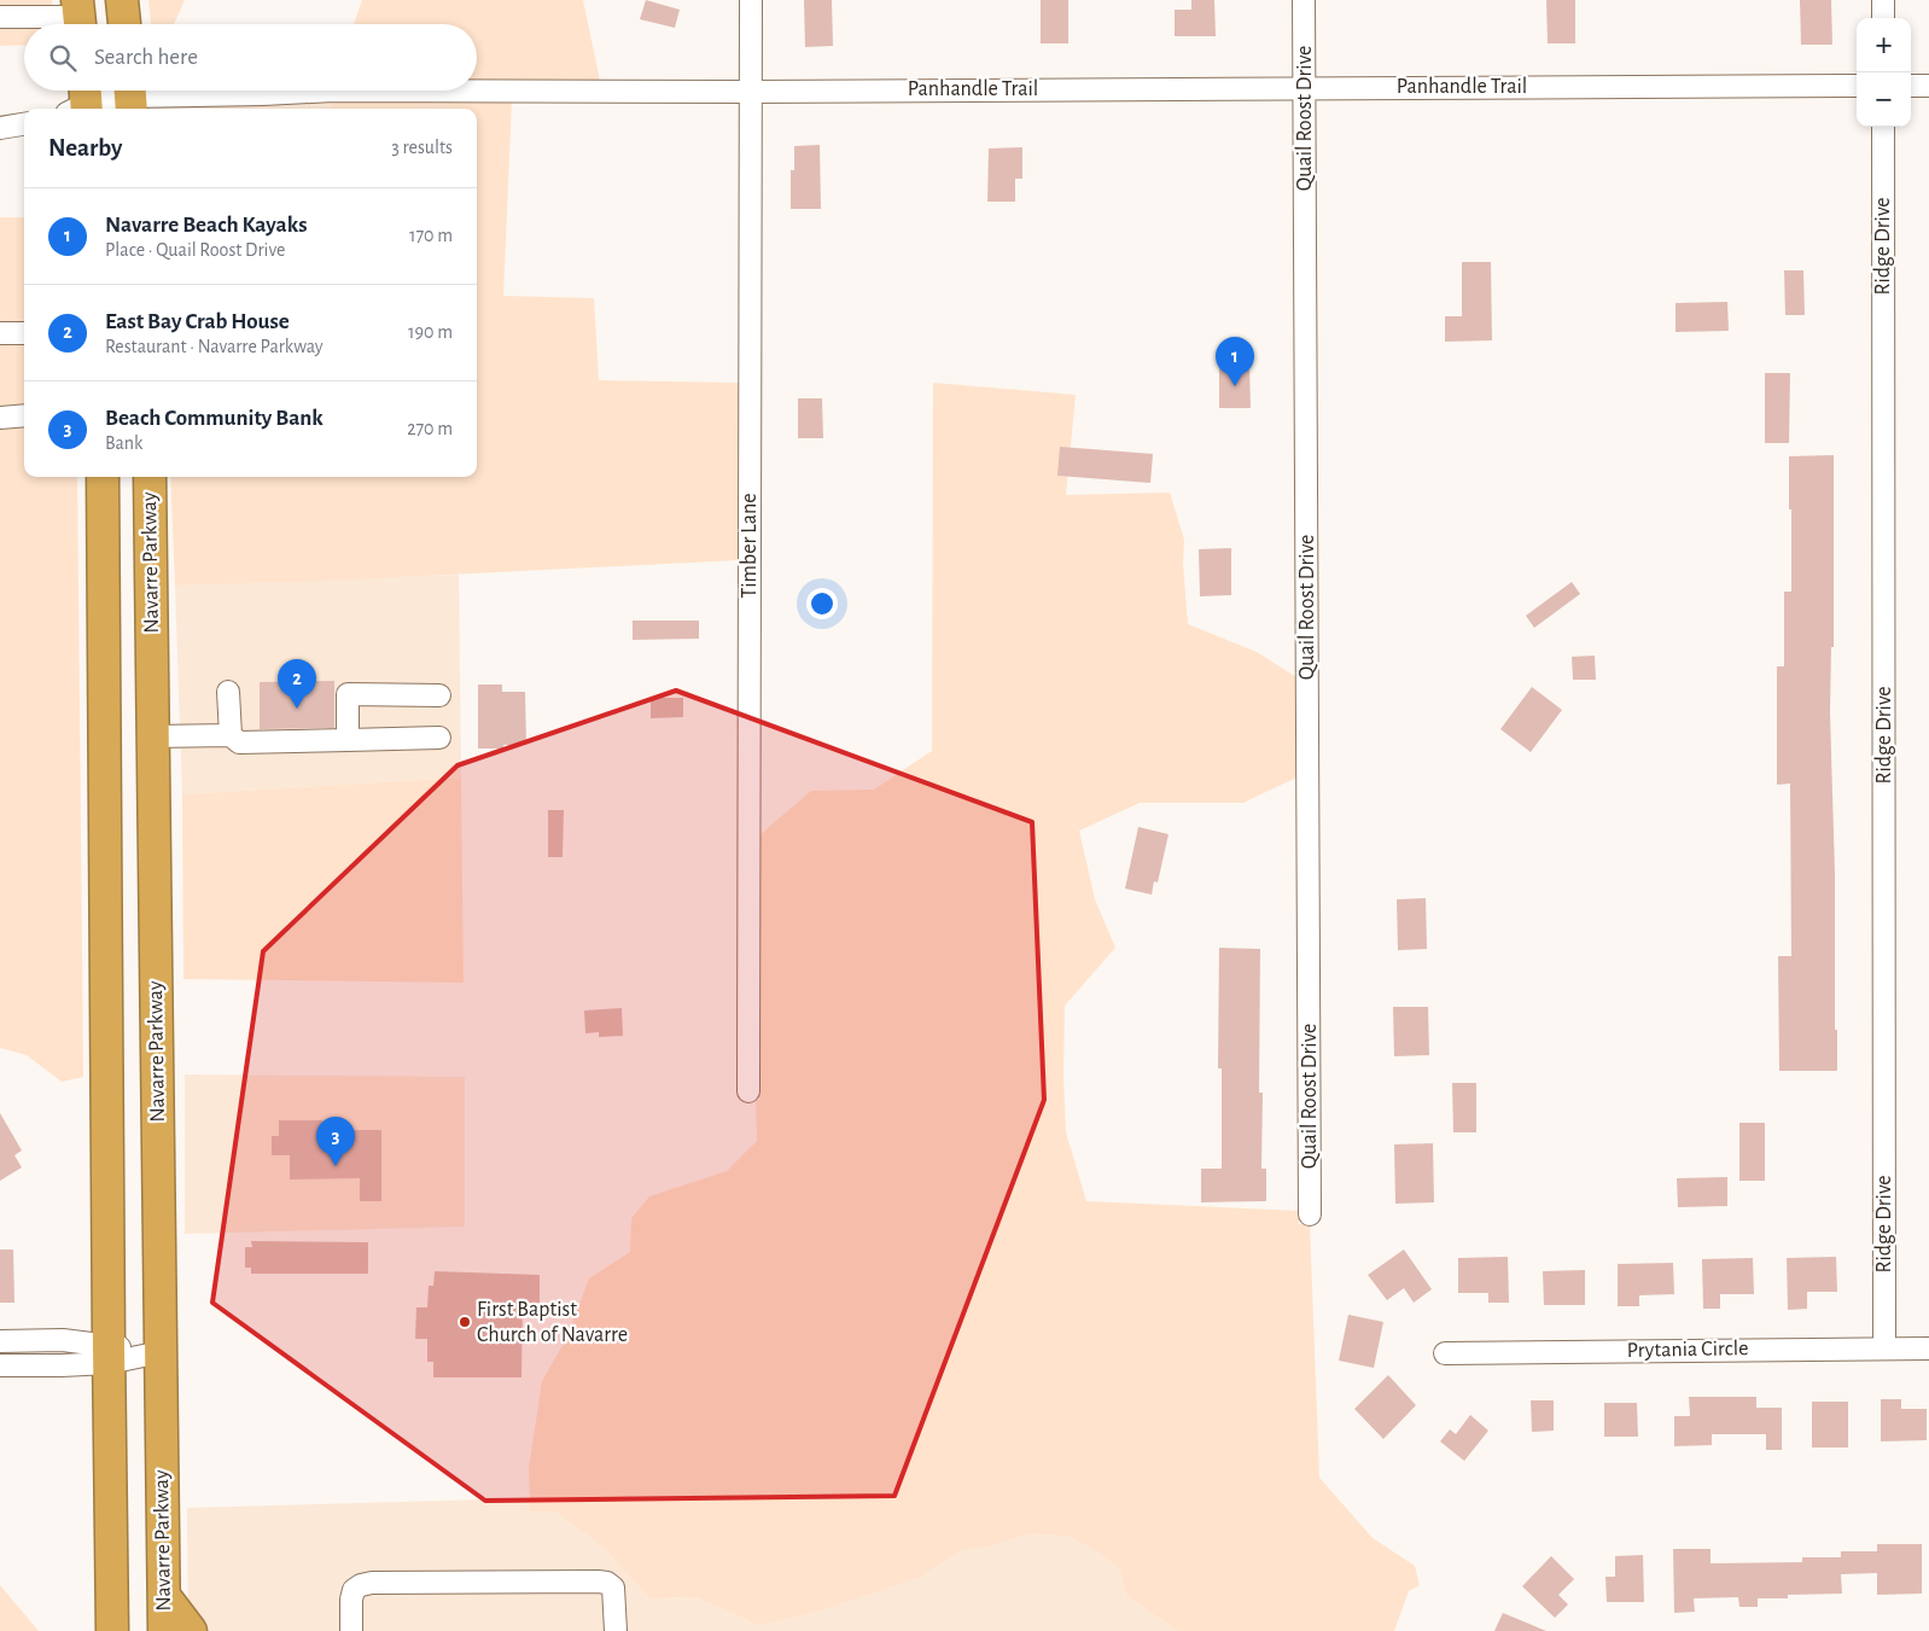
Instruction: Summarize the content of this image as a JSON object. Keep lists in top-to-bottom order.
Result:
{
  "streets": {
    "highway": ["Navarre Parkway"],
    "street": [
      "Panhandle Trail",
      "Quail Roost Drive",
      "Ridge Drive",
      "Timber Lane",
      "Prytania Circle"
    ]
  },
  "crossings": [
    ["Panhandle Trail", "Quail Roost Drive"],
    ["Panhandle Trail", "Timber Lane"],
    ["Ridge Drive", "Prytania Circle"]
  ],
  "places": ["First Baptist Church of Navarre"],
  "page": {
    "map_buttons": ["+", "−"],
    "search": "Search here",
    "heading": ["Nearby", "3 results"],
    "list": [
      {
        "mark": "1",
        "name": "Navarre Beach Kayaks",
        "note": "Place · Quail Roost Drive",
        "value": "170 m"
      },
      {
        "mark": "2",
        "name": "East Bay Crab House",
        "note": "Restaurant · Navarre Parkway",
        "value": "190 m"
      },
      {
        "mark": "3",
        "name": "Beach Community Bank",
        "note": "Bank",
        "value": "270 m"
      }
    ],
    "pins": ["1", "2", "3"]
  }
}
